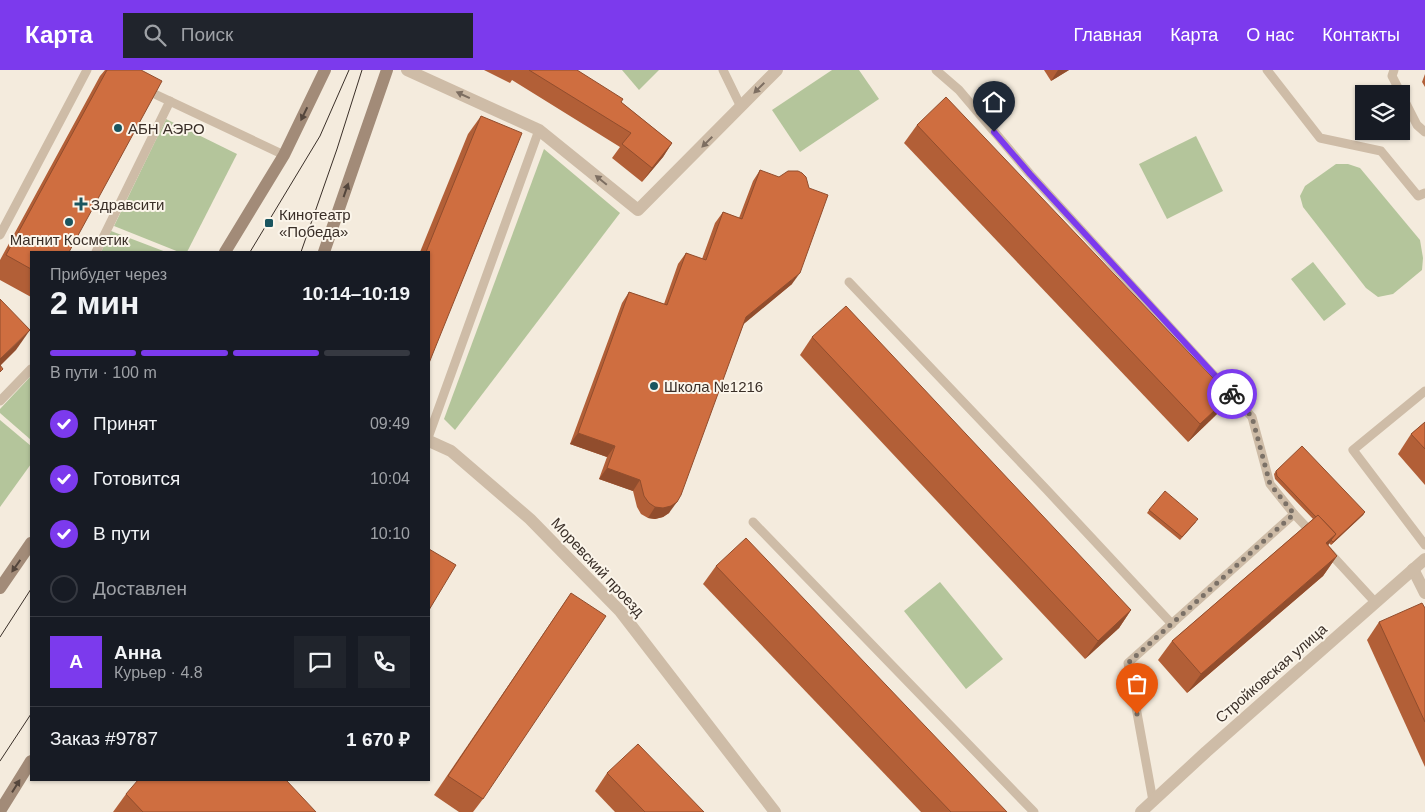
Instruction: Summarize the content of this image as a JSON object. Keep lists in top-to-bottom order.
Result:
{
  "streets": {
    "street": ["Моревский проезд", "Стройковская улица"]
  },
  "places": {
    "other": ["АБН АЭРО", "Магнит Косметик", "Школа №1216"],
    "health": ["Здравсити"],
    "transit": ["Кинотеатр «Победа»"]
  },
  "page": {
    "header": "Карта",
    "search": "Поиск",
    "nav": [
      "Главная",
      "Карта",
      "О нас",
      "Контакты"
    ],
    "heading": ["2 мин", "Прибудет через", "10:14–10:19"],
    "panel": [
      "Анна",
      "Курьер · 4.8",
      "Заказ #9787",
      "1 670 ₽"
    ],
    "bar": "В пути · 100 m",
    "list": [
      ["Принят", "09:49"],
      ["Готовится", "10:04"],
      ["В пути", "10:10"],
      "Доставлен"
    ],
    "round": "А"
  }
}
